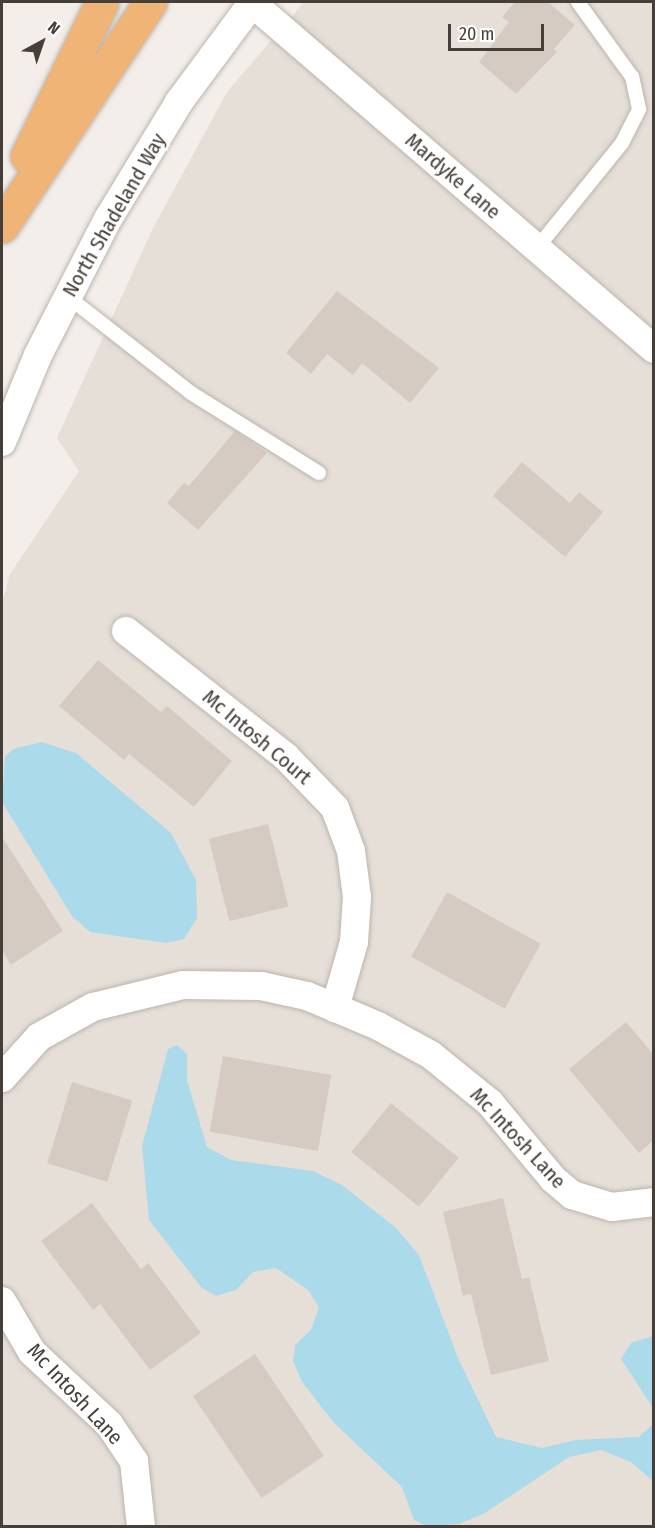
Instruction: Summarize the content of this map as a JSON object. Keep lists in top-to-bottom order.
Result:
{
  "streets": {
    "street": [
      "Mardyke Lane",
      "North Shadeland Way",
      "Mc Intosh Court",
      "Mc Intosh Lane"
    ]
  },
  "crossings": [
    ["Mardyke Lane", "North Shadeland Way"],
    ["Mc Intosh Court", "Mc Intosh Lane"]
  ],
  "scale_bar": "20 m",
  "north": "top right"
}
